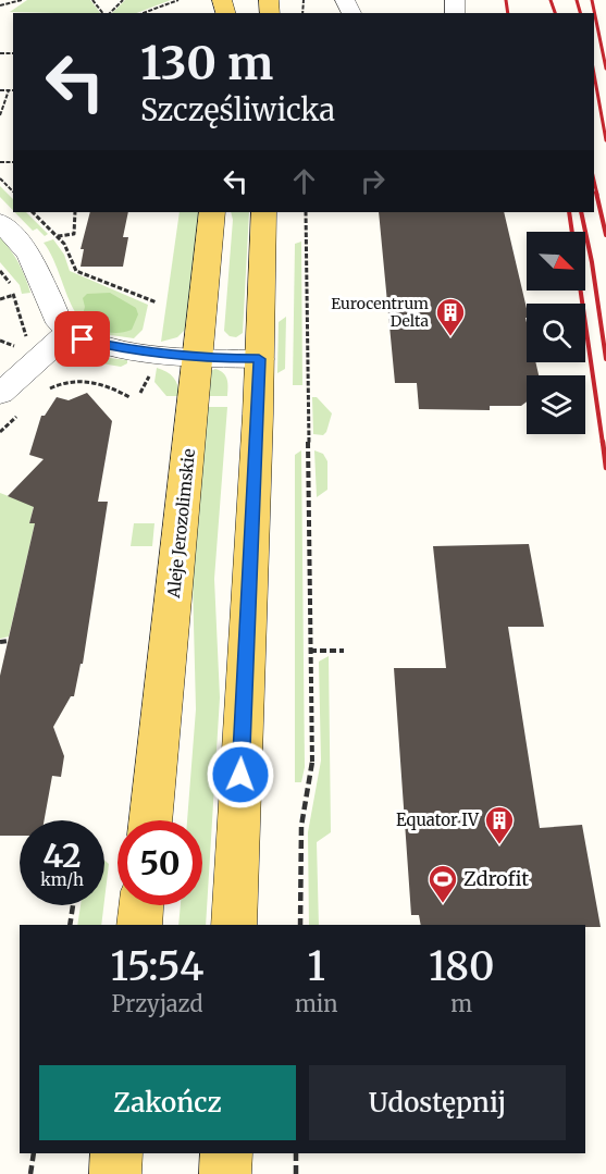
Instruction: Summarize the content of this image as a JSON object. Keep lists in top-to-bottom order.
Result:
{
  "streets": {
    "main road": ["Aleje Jerozolimskie"]
  },
  "places": {
    "building": ["Eurocentrum Delta", "Equator IV"],
    "sports": ["Zdrofit"]
  },
  "north": "bottom right",
  "page": {
    "turn": ["130 m", "Szczęśliwicka"],
    "speed": "42 km/h",
    "limit": "50",
    "eta": [
      "15:54",
      "Przyjazd",
      "1",
      "min",
      "180",
      "m"
    ],
    "buttons": ["Zakończ", "Udostępnij"]
  }
}
